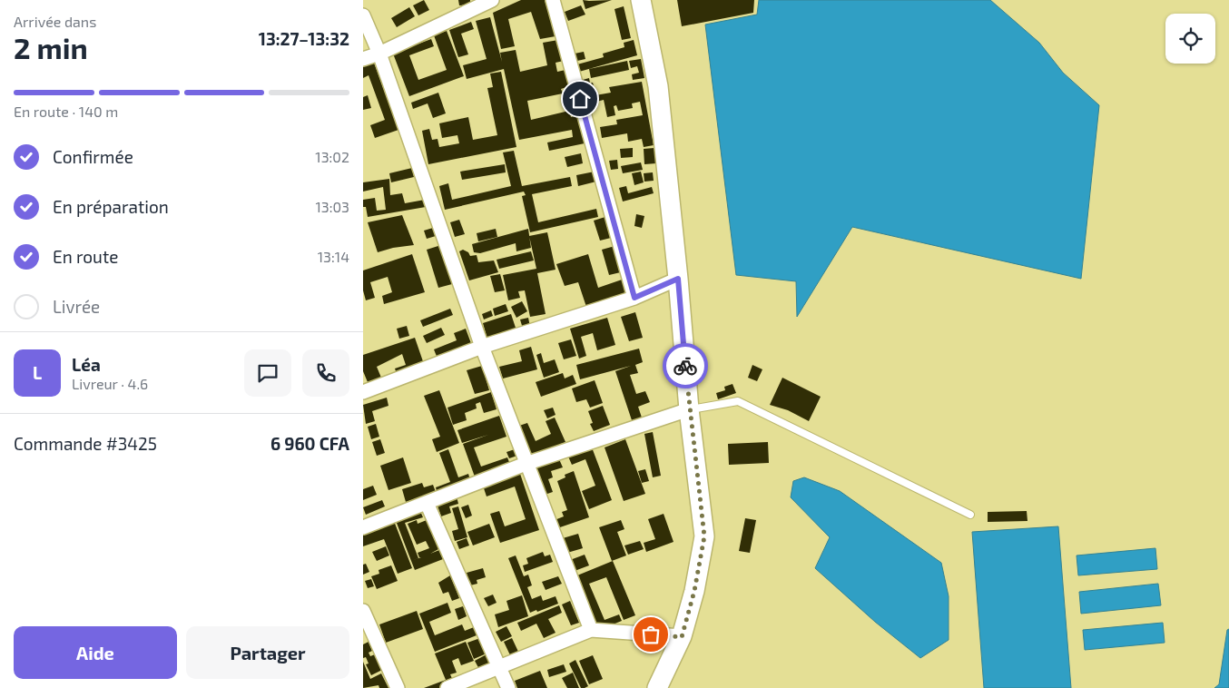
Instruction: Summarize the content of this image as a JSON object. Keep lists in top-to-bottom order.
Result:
{
  "page": {
    "heading": ["2 min", "Arrivée dans", "13:27–13:32"],
    "panel": [
      "Léa",
      "Livreur · 4.6",
      "Commande #3425",
      "6 960 CFA"
    ],
    "bar": "En route · 140 m",
    "list": [
      ["Confirmée", "13:02"],
      ["En préparation", "13:03"],
      ["En route", "13:14"],
      "Livrée"
    ],
    "round": "L",
    "buttons": ["Aide", "Partager"]
  }
}
